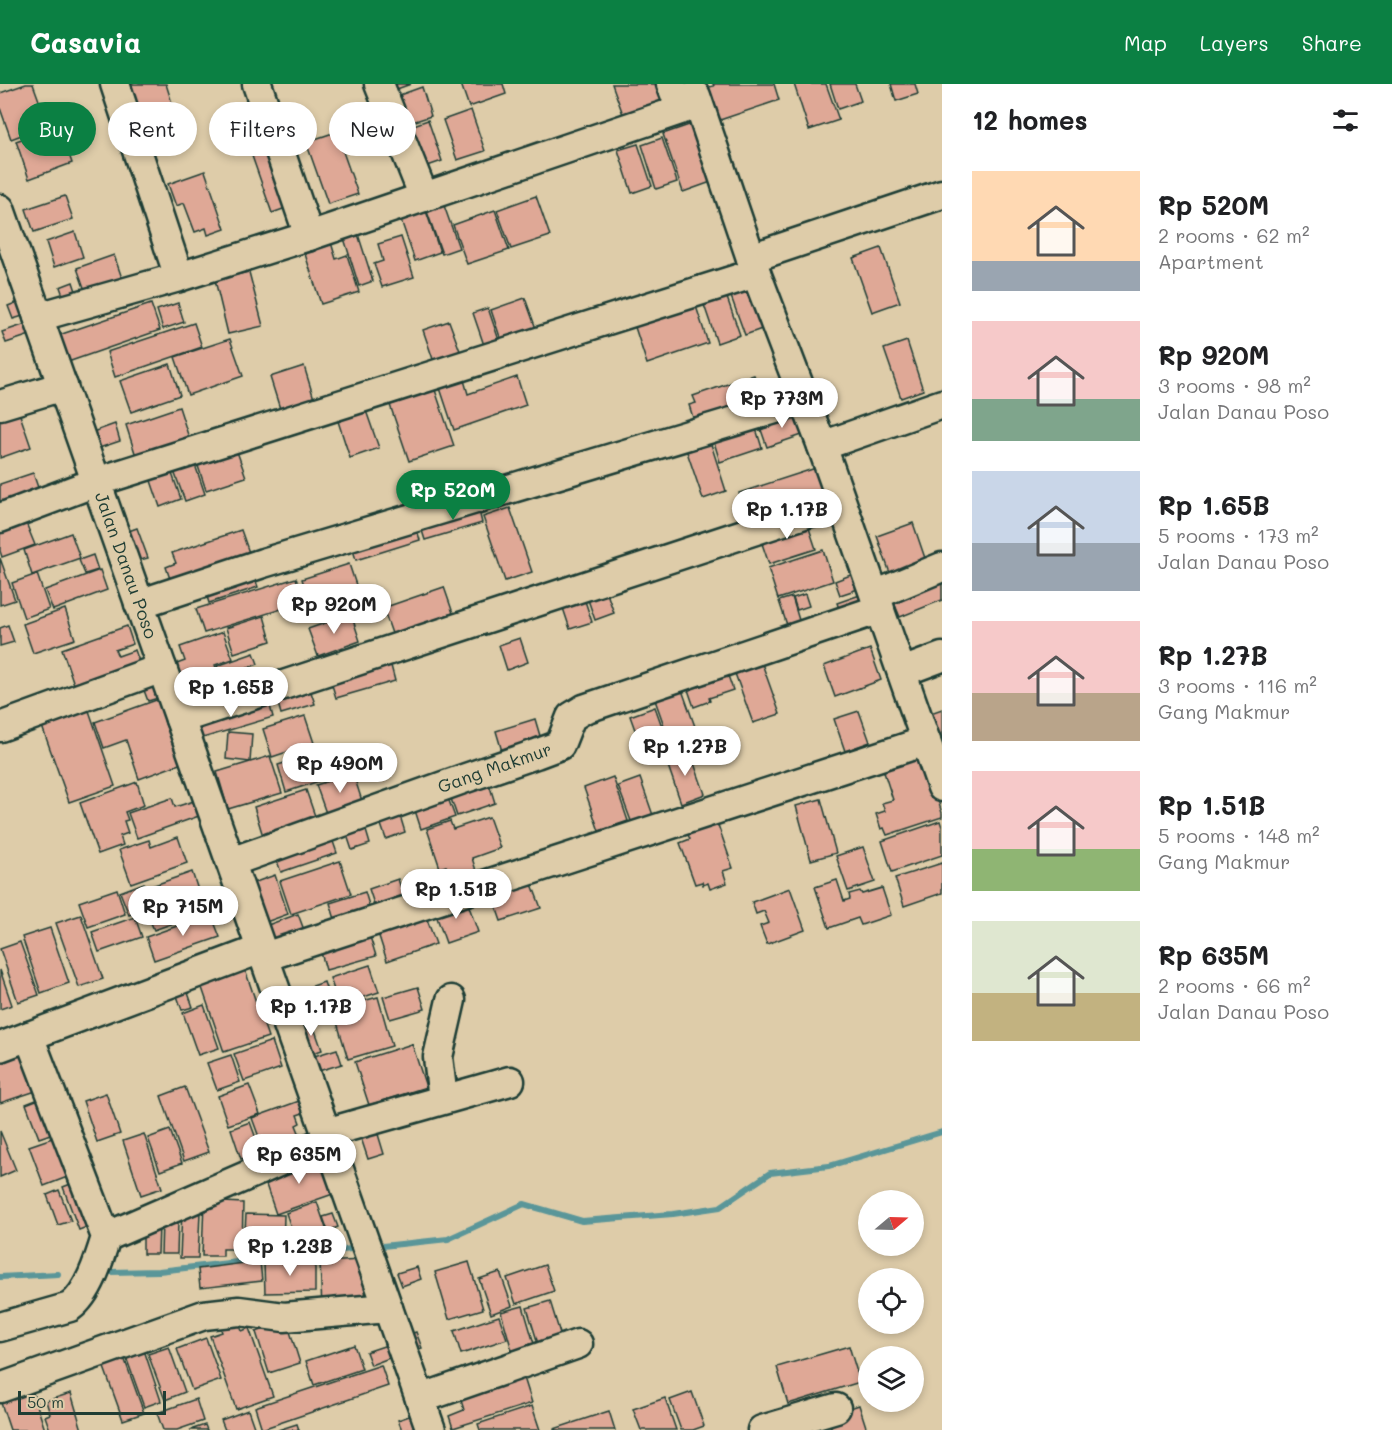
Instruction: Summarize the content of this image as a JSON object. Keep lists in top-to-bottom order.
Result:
{
  "streets": {
    "street": ["Jalan Danau Poso", "Gang Makmur"]
  },
  "crossings": [
    ["Jalan Danau Poso", "Gang Makmur"]
  ],
  "scale_bar": "50 m",
  "north": "right",
  "page": {
    "header": "Casavia",
    "nav": ["Map", "Layers", "Share"],
    "heading": "12 homes",
    "chip": [
      "Buy",
      "Rent",
      "Filters",
      "New"
    ],
    "list": [
      {
        "name": "Rp 520M",
        "note": "2 rooms · 62 m² · Apartment"
      },
      {
        "name": "Rp 920M",
        "note": "3 rooms · 98 m² · Jalan Danau Poso"
      },
      {
        "name": "Rp 1.65B",
        "note": "5 rooms · 173 m² · Jalan Danau Poso"
      },
      {
        "name": "Rp 1.27B",
        "note": "3 rooms · 116 m² · Gang Makmur"
      },
      {
        "name": "Rp 1.51B",
        "note": "5 rooms · 148 m² · Gang Makmur"
      },
      {
        "name": "Rp 635M",
        "note": "2 rooms · 66 m² · Jalan Danau Poso"
      }
    ],
    "price": [
      "Rp 773M",
      "Rp 520M",
      "Rp 1.17B",
      "Rp 920M",
      "Rp 1.65B",
      "Rp 1.27B",
      "Rp 490M",
      "Rp 1.51B",
      "Rp 715M",
      "Rp 1.17B",
      "Rp 635M",
      "Rp 1.23B"
    ],
    "scale": "50 m"
  }
}
